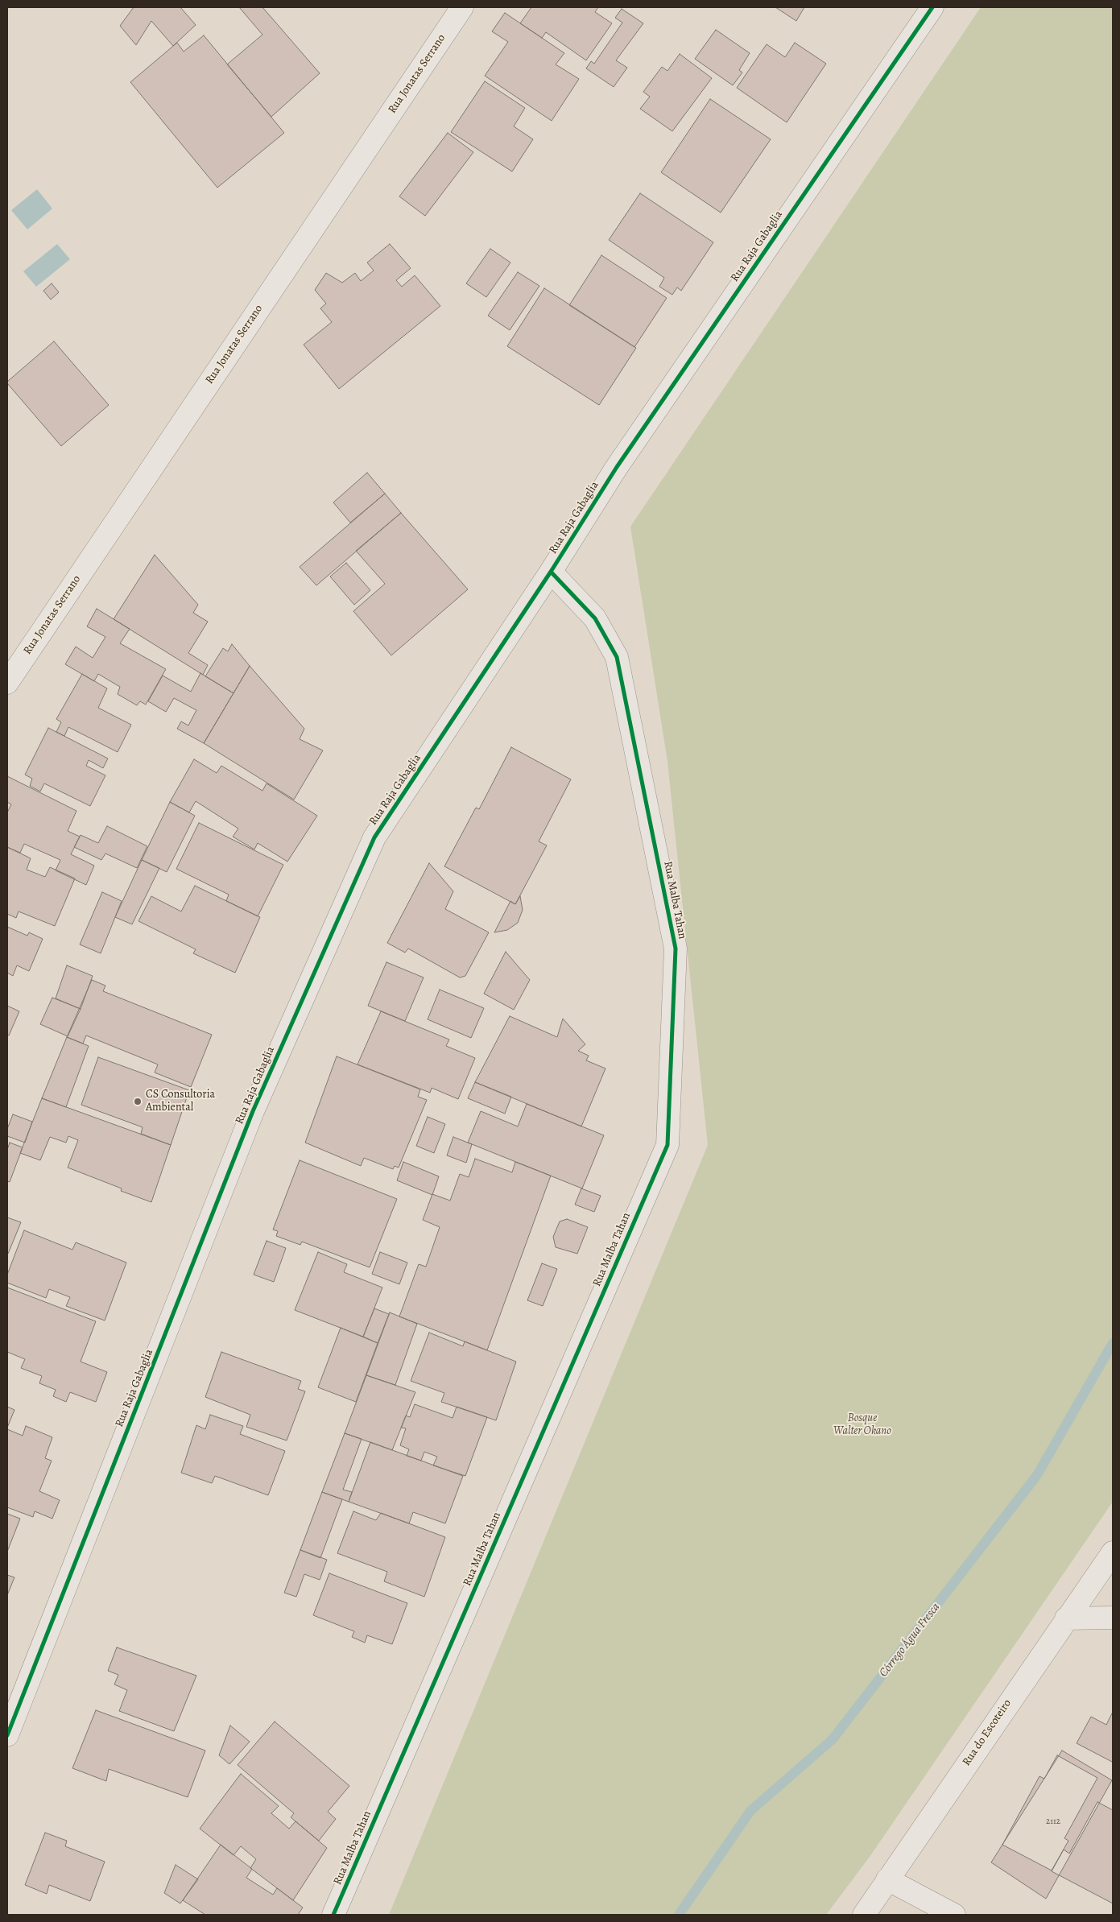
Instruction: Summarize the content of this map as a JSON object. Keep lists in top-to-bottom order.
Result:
{
  "streets": {
    "street": [
      "Rua Jonatas Serrano",
      "Rua Raja Gabaglia",
      "Rua Malba Tahan",
      "Rua do Escoteiro"
    ]
  },
  "crossings": [
    ["Rua Raja Gabaglia", "Rua Malba Tahan"]
  ],
  "water": ["Córrego Água Fresca"],
  "parks": ["Bosque Walter Okano"],
  "places": ["CS Consultoria Ambiental"],
  "house_numbers": ["2112"]
}
